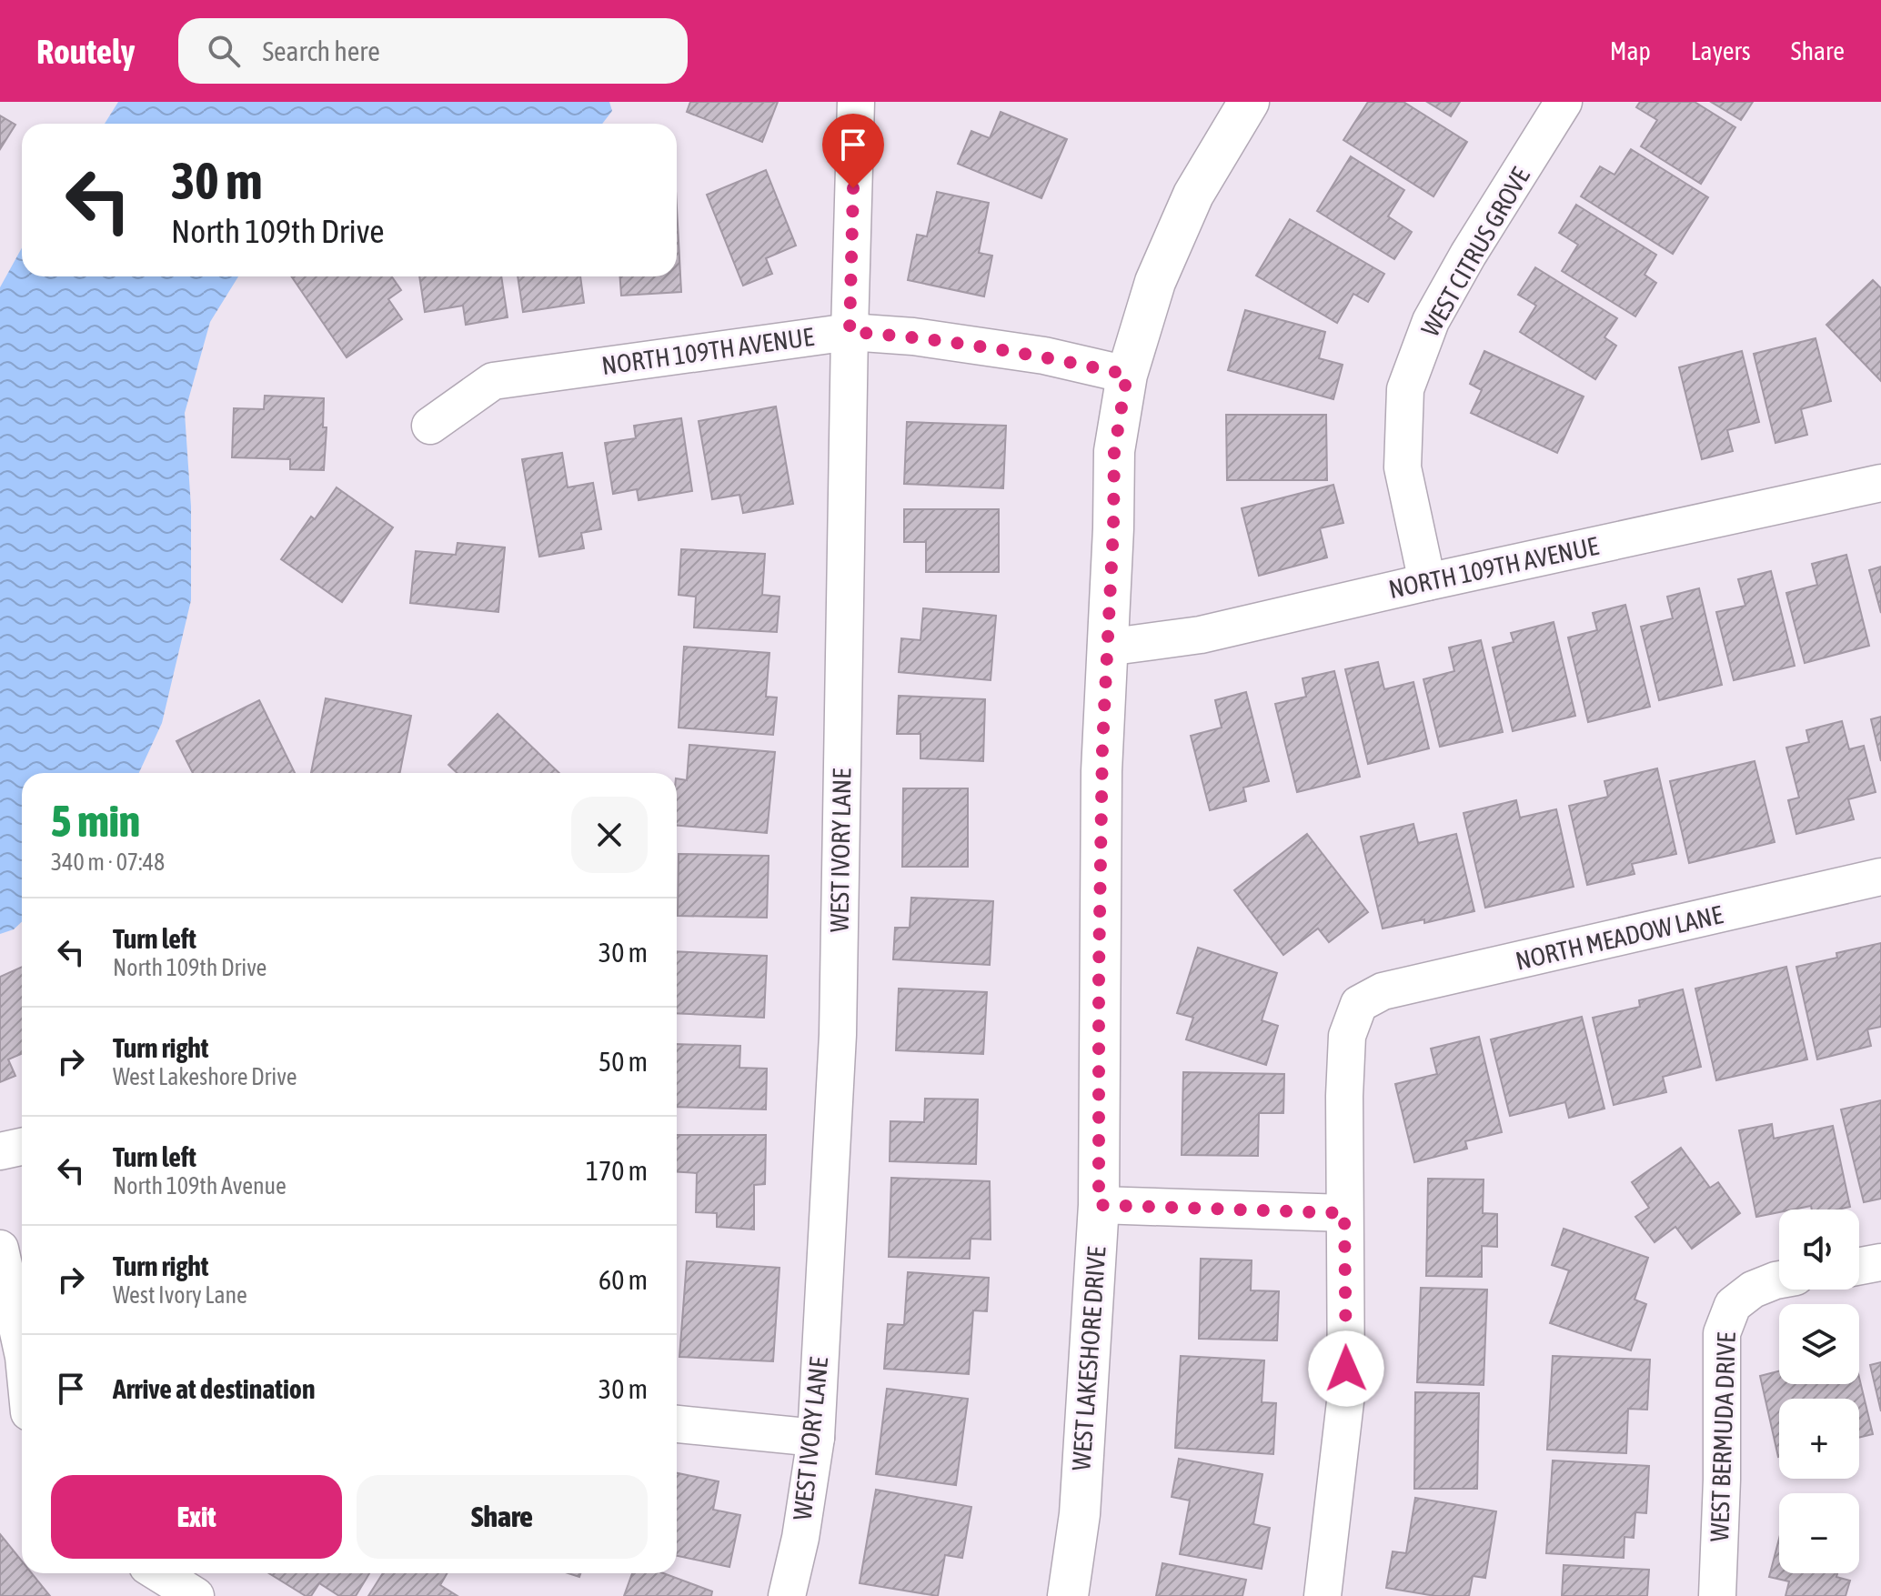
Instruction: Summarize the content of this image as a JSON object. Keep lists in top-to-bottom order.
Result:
{
  "streets": {
    "street": [
      "WEST CITRUS GROVE",
      "NORTH 109TH AVENUE",
      "WEST IVORY LANE",
      "NORTH MEADOW LANE",
      "WEST LAKESHORE DRIVE",
      "WEST BERMUDA DRIVE"
    ]
  },
  "crossings": [
    ["WEST CITRUS GROVE", "NORTH 109TH AVENUE"],
    ["NORTH 109TH AVENUE", "WEST IVORY LANE"],
    ["NORTH 109TH AVENUE", "WEST LAKESHORE DRIVE"]
  ],
  "page": {
    "header": "Routely",
    "search": "Search here",
    "nav": ["Map", "Layers", "Share"],
    "turn": ["30 m", "North 109th Drive"],
    "heading": ["5 min", "340 m · 07:48"],
    "list": [
      {
        "name": "Turn left",
        "note": "North 109th Drive",
        "value": "30 m"
      },
      {
        "name": "Turn right",
        "note": "West Lakeshore Drive",
        "value": "50 m"
      },
      {
        "name": "Turn left",
        "note": "North 109th Avenue",
        "value": "170 m"
      },
      {
        "name": "Turn right",
        "note": "West Ivory Lane",
        "value": "60 m"
      },
      {
        "name": "Arrive at destination",
        "value": "30 m"
      }
    ],
    "map_buttons": ["+", "−"],
    "buttons": ["Exit", "Share"]
  }
}
